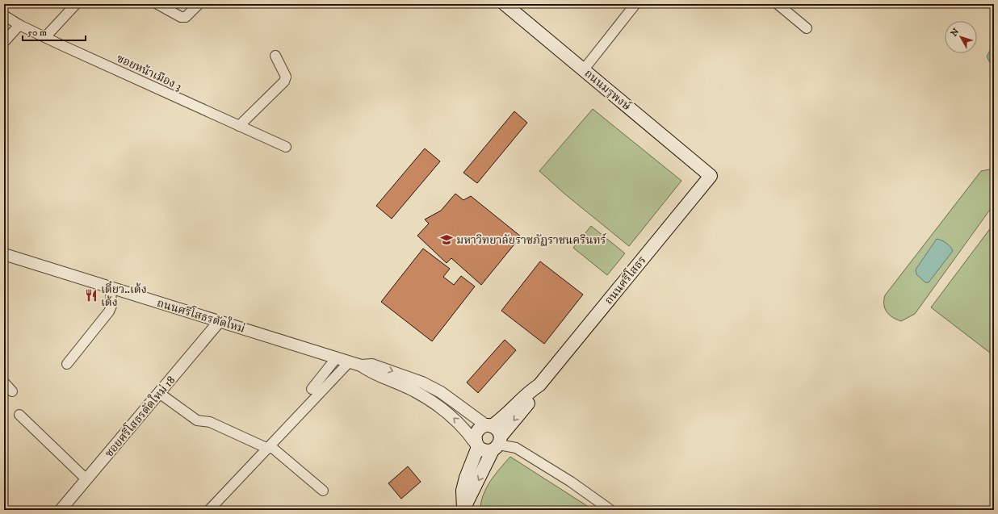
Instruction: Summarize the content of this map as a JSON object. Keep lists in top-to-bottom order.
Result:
{
  "streets": {
    "main road": ["ถนนมรุพงษ์", "ถนนศรีโสธร"],
    "street": ["ซอยหน้าเมือง 3", "ถนนศรีโสธรตัดใหม่", "ซอยศรีโสธรตัดใหม่ 18"]
  },
  "crossings": [
    ["ถนนมรุพงษ์", "ถนนศรีโสธร"],
    ["ถนนศรีโสธร", "ถนนศรีโสธรตัดใหม่"],
    ["ถนนศรีโสธรตัดใหม่", "ซอยศรีโสธรตัดใหม่ 18"]
  ],
  "places": {
    "school or university": ["มหาวิทยาลัยราชภัฏราชนครินทร์"],
    "restaurant": ["เตี๋ยว..เด้ง เด้ง"]
  },
  "scale_bar": "50 m",
  "north": "top left"
}
